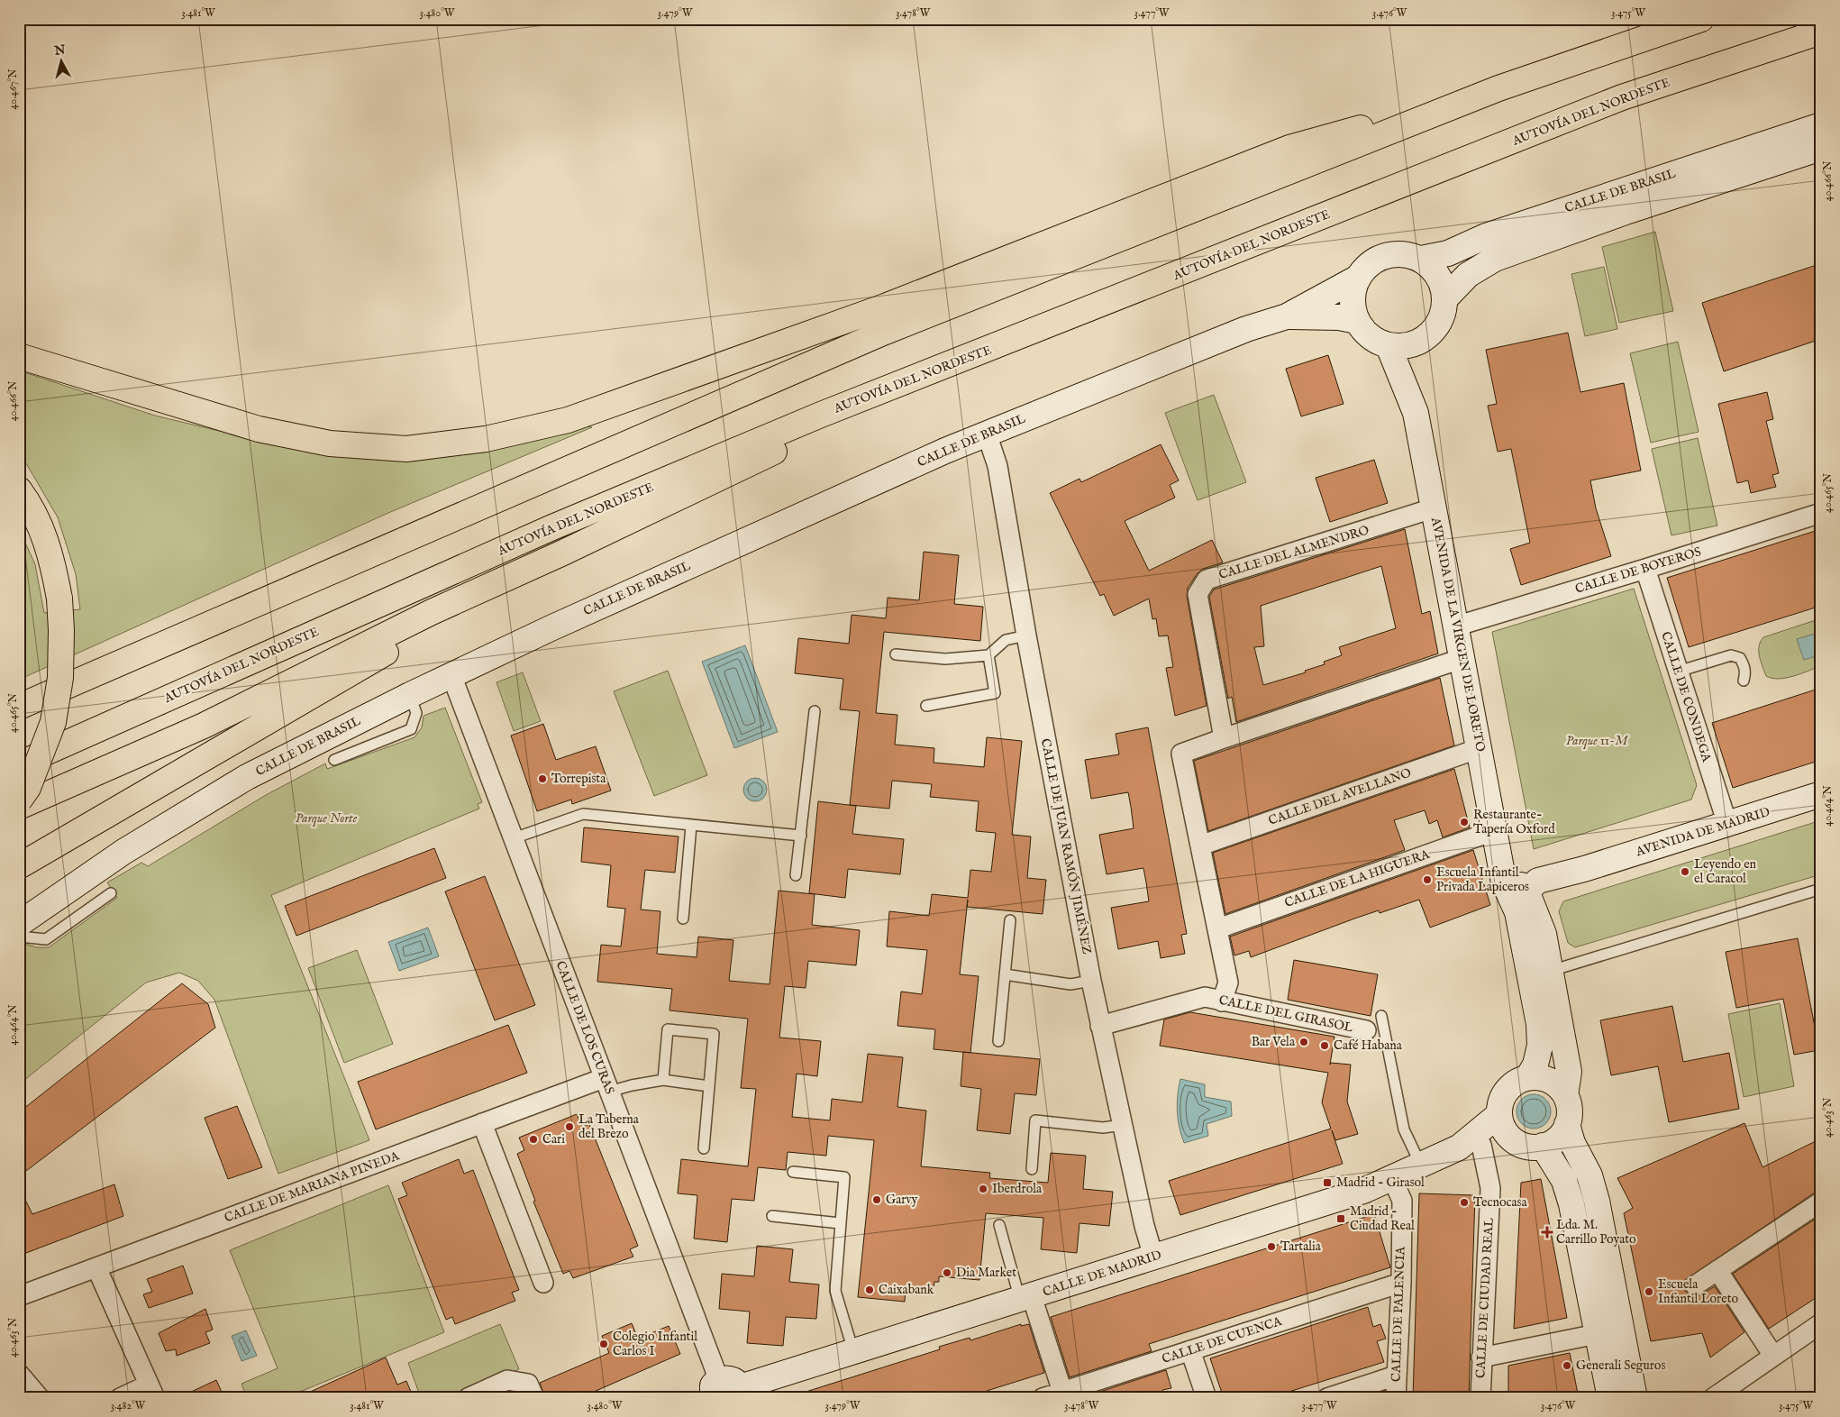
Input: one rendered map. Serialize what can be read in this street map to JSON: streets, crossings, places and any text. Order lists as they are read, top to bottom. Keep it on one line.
{"streets":{"main road":["AUTOVÍA DEL NORDESTE"],"street":["CALLE DE BRASIL","CALLE DEL ALMENDRO","CALLE DE BOYEROS","AVENIDA DE LA VIRGEN DE LORETO","CALLE DE CONDEGA","CALLE DEL AVELLANO","AVENIDA DE MADRID","CALLE DE JUAN RAMÓN JIMÉNEZ","CALLE DE LA HIGUERA","CALLE DEL GIRASOL","CALLE DE LOS CURAS","CALLE DE MARIANA PINEDA","CALLE DE MADRID","CALLE DE CIUDAD REAL","CALLE DE PALENCIA","CALLE DE CUENCA"]},"crossings":[["CALLE DE BRASIL","AVENIDA DE LA VIRGEN DE LORETO"],["CALLE DE BRASIL","CALLE DE JUAN RAMÓN JIMÉNEZ"],["CALLE DE BRASIL","CALLE DE LOS CURAS"],["CALLE DEL ALMENDRO","AVENIDA DE LA VIRGEN DE LORETO"],["CALLE DE BOYEROS","AVENIDA DE LA VIRGEN DE LORETO"],["CALLE DE BOYEROS","CALLE DE CONDEGA"],["AVENIDA DE LA VIRGEN DE LORETO","CALLE DEL AVELLANO"],["AVENIDA DE LA VIRGEN DE LORETO","AVENIDA DE MADRID"],["AVENIDA DE LA VIRGEN DE LORETO","CALLE DE LA HIGUERA"],["AVENIDA DE LA VIRGEN DE LORETO","CALLE DE MADRID"],["CALLE DE CONDEGA","AVENIDA DE MADRID"],["CALLE DE JUAN RAMÓN JIMÉNEZ","CALLE DE MADRID"],["CALLE DE LOS CURAS","CALLE DE MARIANA PINEDA"],["CALLE DE MADRID","CALLE DE CIUDAD REAL"],["CALLE DE MADRID","CALLE DE PALENCIA"],["CALLE DE PALENCIA","CALLE DE CUENCA"]],"parks":["Parque 11-M","Parque Norte"],"places":{"other":["Torrepista","Restaurante- Tapería Oxford","Leyendo en el Caracol","Escuela Infantil Privada Lapiceros","Bar Vela","Café Habana","La Taberna del Brezo","Cari","Iberdrola","Garvy","Tecnocasa","Tartalia","Dia Market","Caixabank","Escuela Infantil Loreto","Colegio Infantil Carlos I","Generali Seguros"],"transit":["Madrid - Girasol","Madrid - Ciudad Real"],"health":["Lda. M. Carrillo Poyato"]},"north":"top","coordinates":["3.481°W","3.480°W","3.479°W","3.478°W","3.477°W","3.476°W","3.475°W","40.467°N","40.466°N","40.465°N","40.464°N","40.463°N","3.482°W"]}
